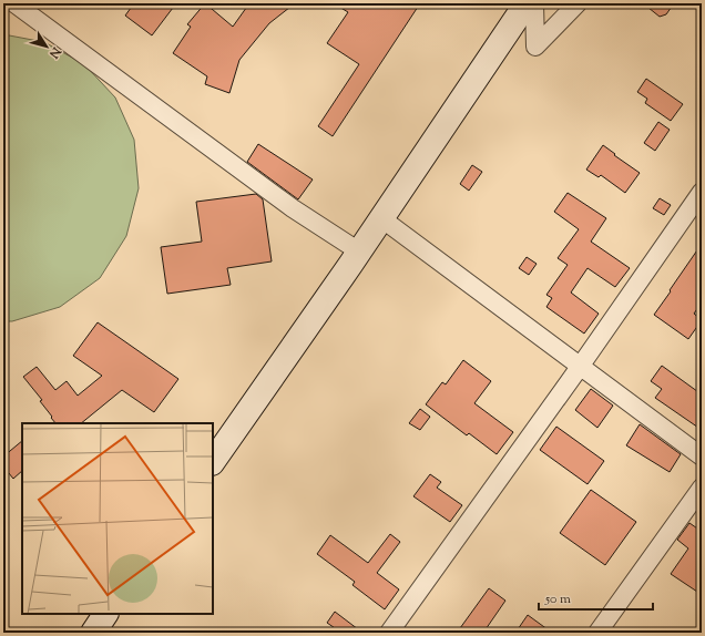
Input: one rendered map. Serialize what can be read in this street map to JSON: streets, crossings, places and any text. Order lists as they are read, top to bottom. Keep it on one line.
{"scale_bar":"50 m","north":"bottom right"}
